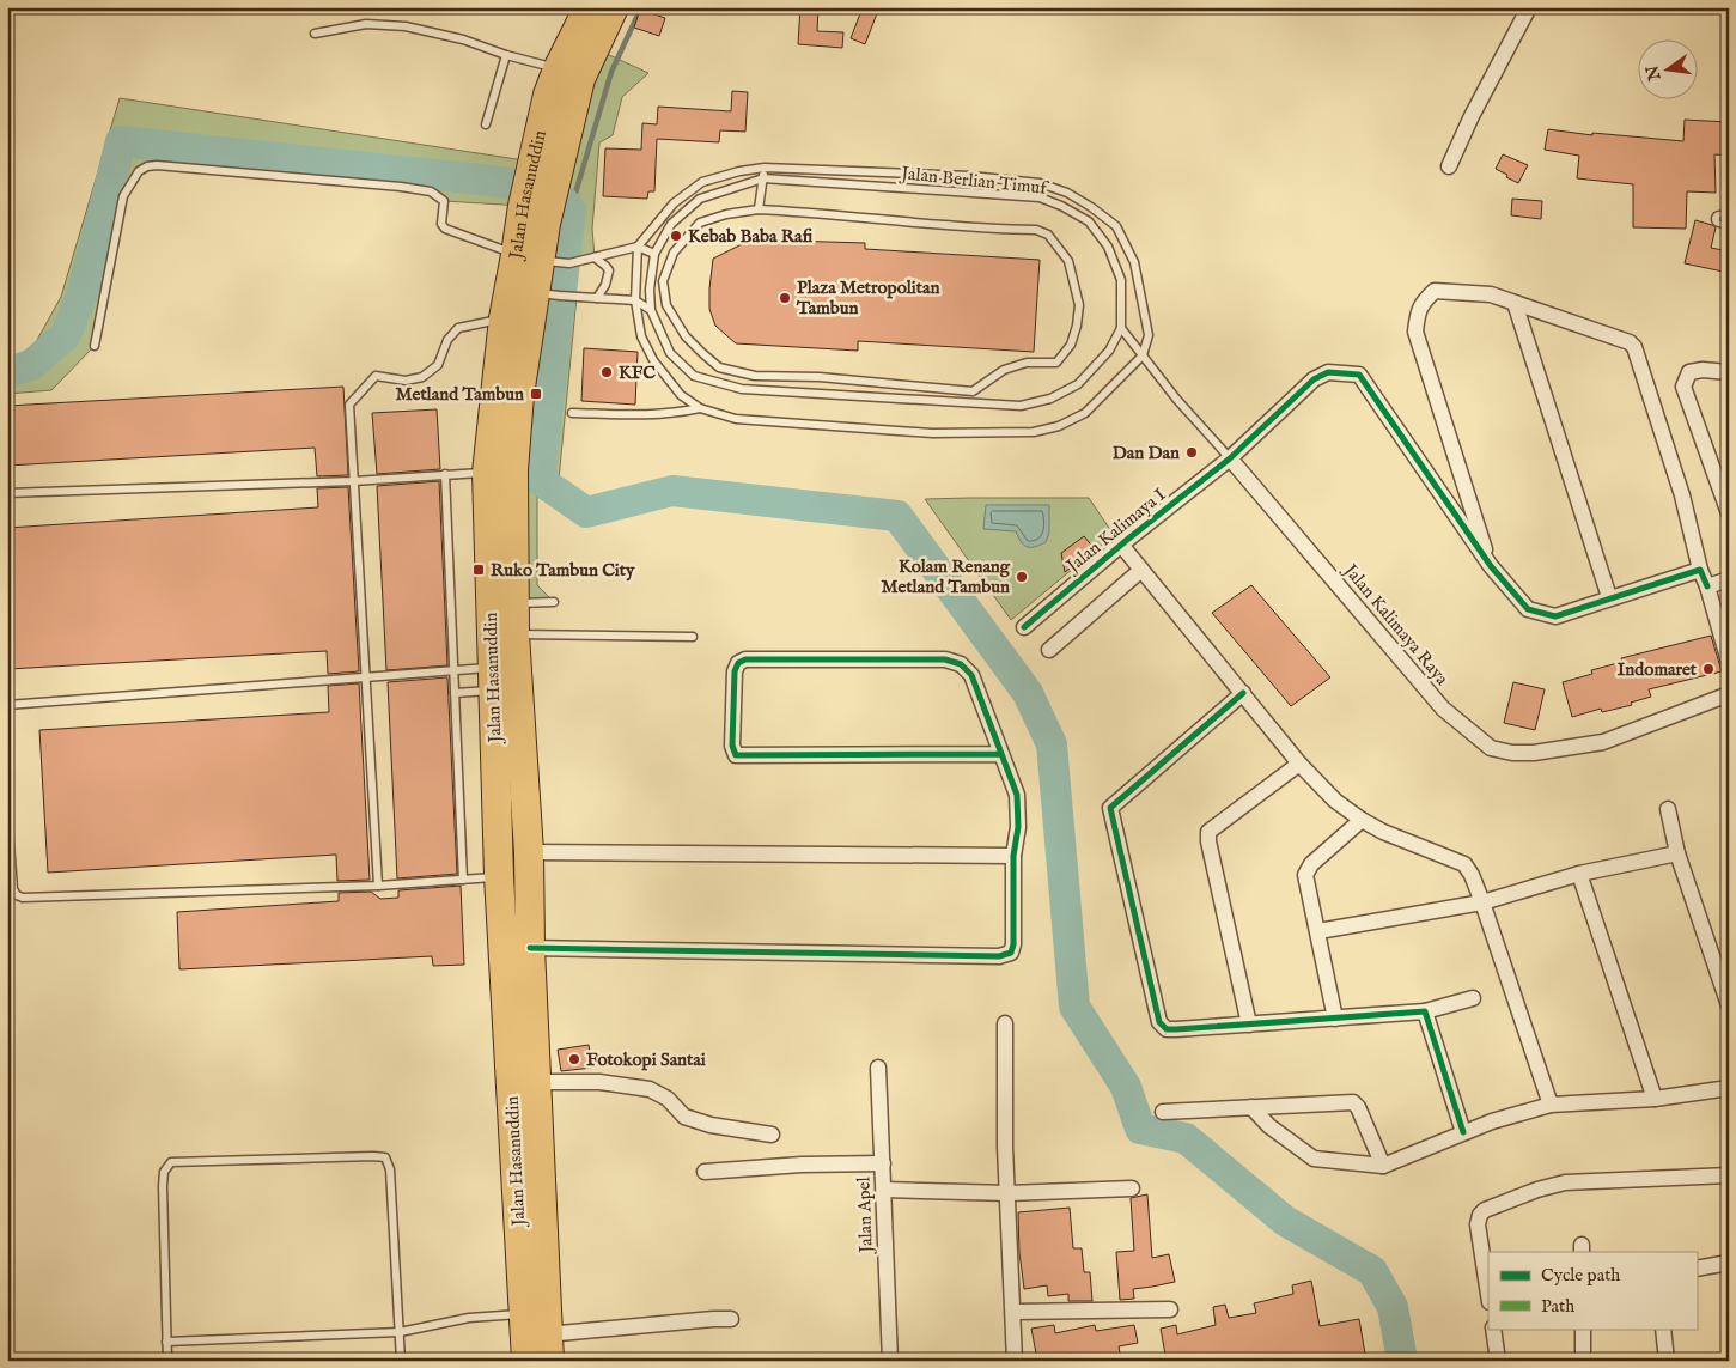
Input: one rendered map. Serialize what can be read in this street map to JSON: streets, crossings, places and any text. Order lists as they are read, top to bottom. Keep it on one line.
{"streets":{"highway":["Jalan Hasanuddin"],"street":["Jalan Kalimaya I","Jalan Kalimaya Raya","Jalan Apel"],"lane":["Jalan Berlian Timuf"]},"crossings":[["Jalan Berlian Timuf","Jalan Kalimaya Raya"],["Jalan Kalimaya I","Jalan Kalimaya Raya"]],"places":{"other":["Kebab Baba Rafi","Plaza Metropolitan Tambun","KFC","Dan Dan","Kolam Renang Metland Tambun","Indomaret","Fotokopi Santai"],"transit":["Metland Tambun","Ruko Tambun City"]},"legend":["Cycle path","Path"],"north":"left"}
